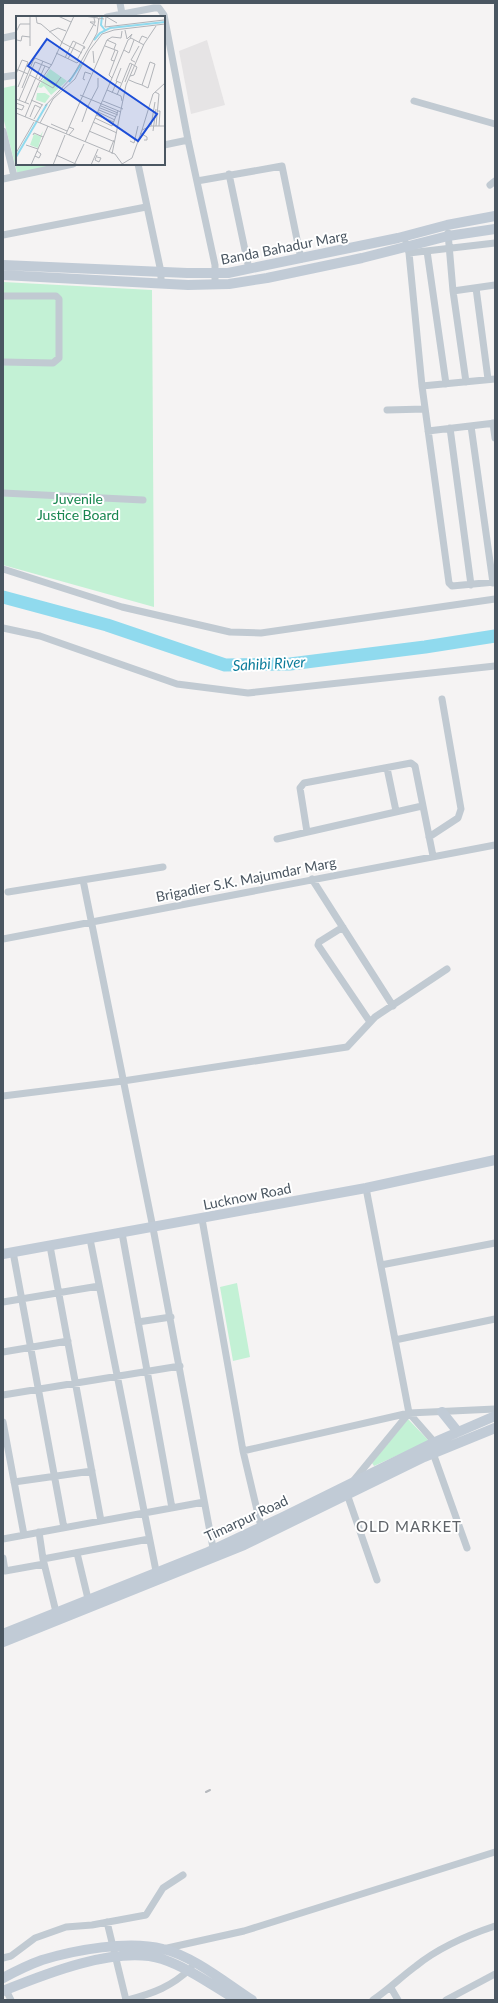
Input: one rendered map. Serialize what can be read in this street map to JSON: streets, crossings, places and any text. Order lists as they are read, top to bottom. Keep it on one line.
{"streets":{"street":["Banda Bahadur Marg","Brigadier S.K. Majumdar Marg","Lucknow Road","Timarpur Road"]},"districts":["OLD MARKET"],"water":["Sahibi River"],"parks":["Juvenile Justice Board"]}
